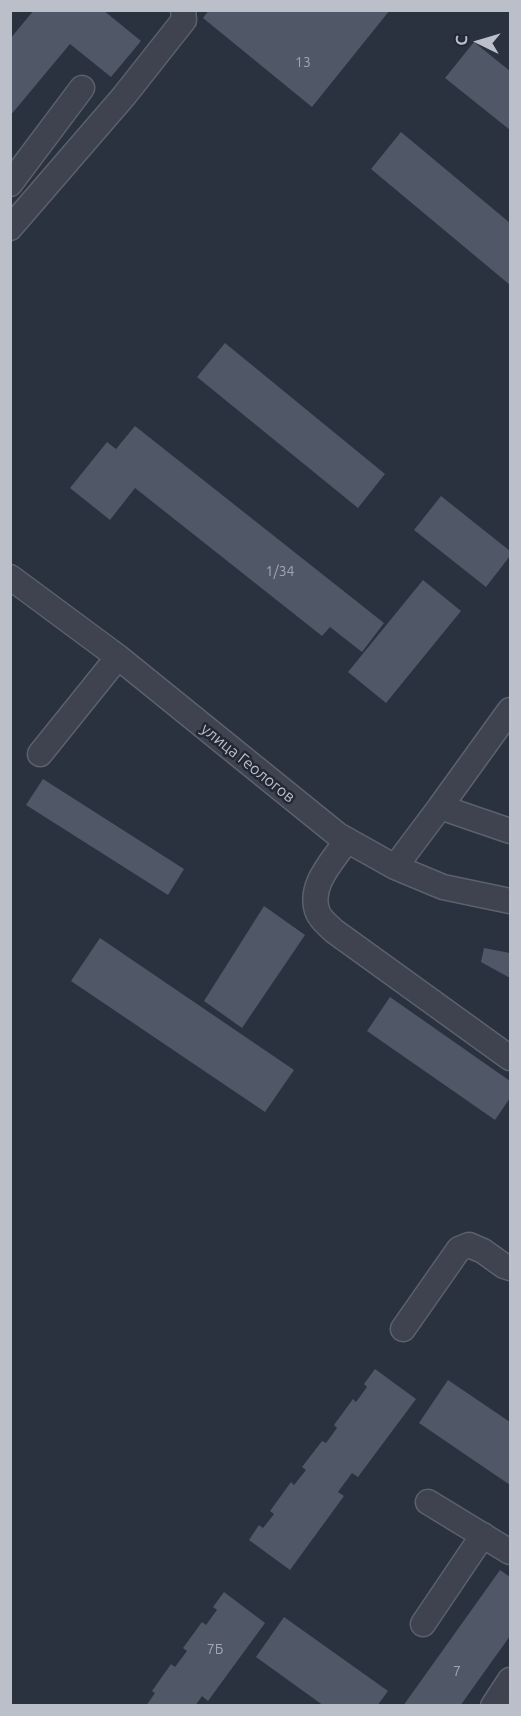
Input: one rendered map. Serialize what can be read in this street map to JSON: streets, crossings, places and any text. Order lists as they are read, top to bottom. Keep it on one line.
{"streets":{"street":["улица Геологов"]},"house_numbers":["13","1/34","7Б","7"],"north":"left"}
